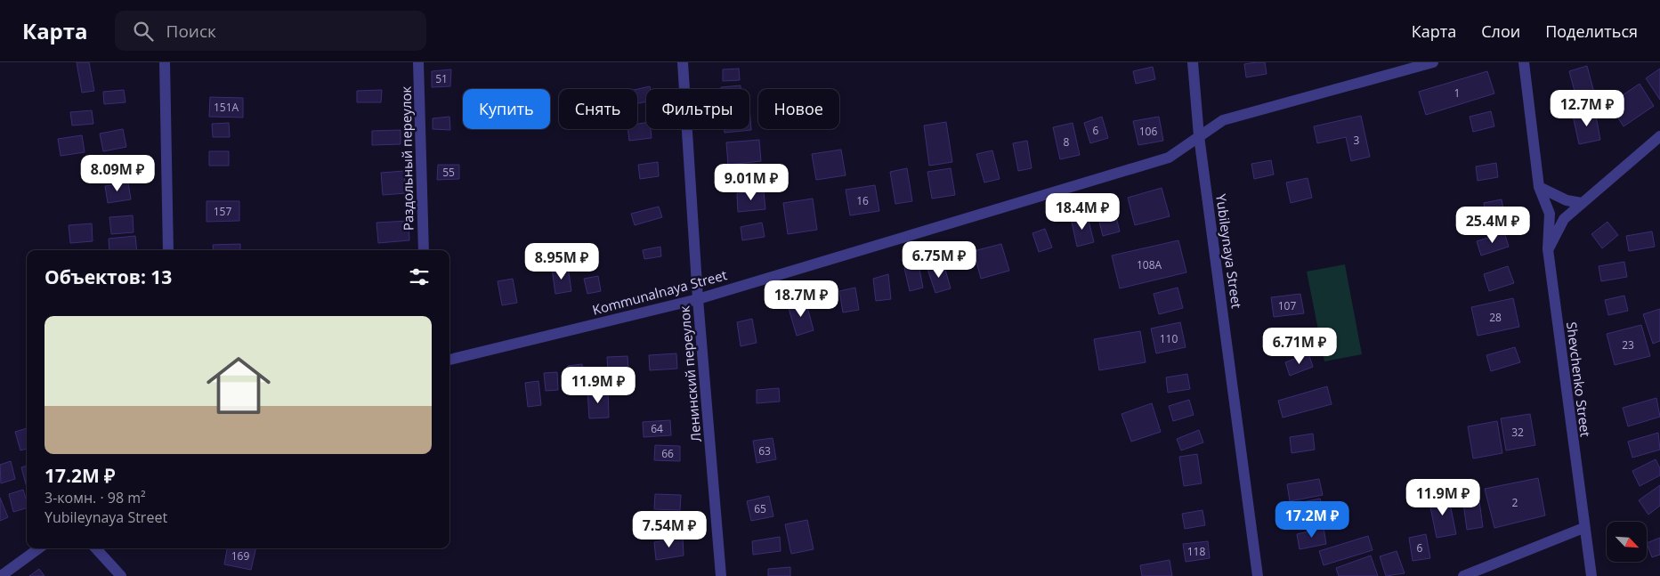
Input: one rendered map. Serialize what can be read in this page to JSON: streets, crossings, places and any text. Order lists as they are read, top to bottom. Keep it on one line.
{"streets":{"street":["Раздольный переулок","Yubileynaya Street","Kommunalnaya Street","Ленинский переулок","Shevchenko Street"]},"crossings":[["Yubileynaya Street","Kommunalnaya Street"],["Kommunalnaya Street","Ленинский переулок"]],"house_numbers":["51","1","151А","6","106","3","8","55","16","157","108А","107","28","110","23","64","32","63","66","2","65","6","118","169"],"north":"bottom right","page":{"header":"Карта","search":"Поиск","nav":["Карта","Слои","Поделиться"],"chip":["Купить","Снять","Фильтры","Новое"],"price":["12.7M ₽","8.09M ₽","9.01M ₽","18.4M ₽","25.4M ₽","6.75M ₽","8.95M ₽","18.7M ₽","6.71M ₽","11.9M ₽","11.9M ₽","17.2M ₽","7.54M ₽"],"heading":"Объектов: 13","list":[{"name":"17.2M ₽","note":"3-комн. · 98 m² · Yubileynaya Street"}]}}
